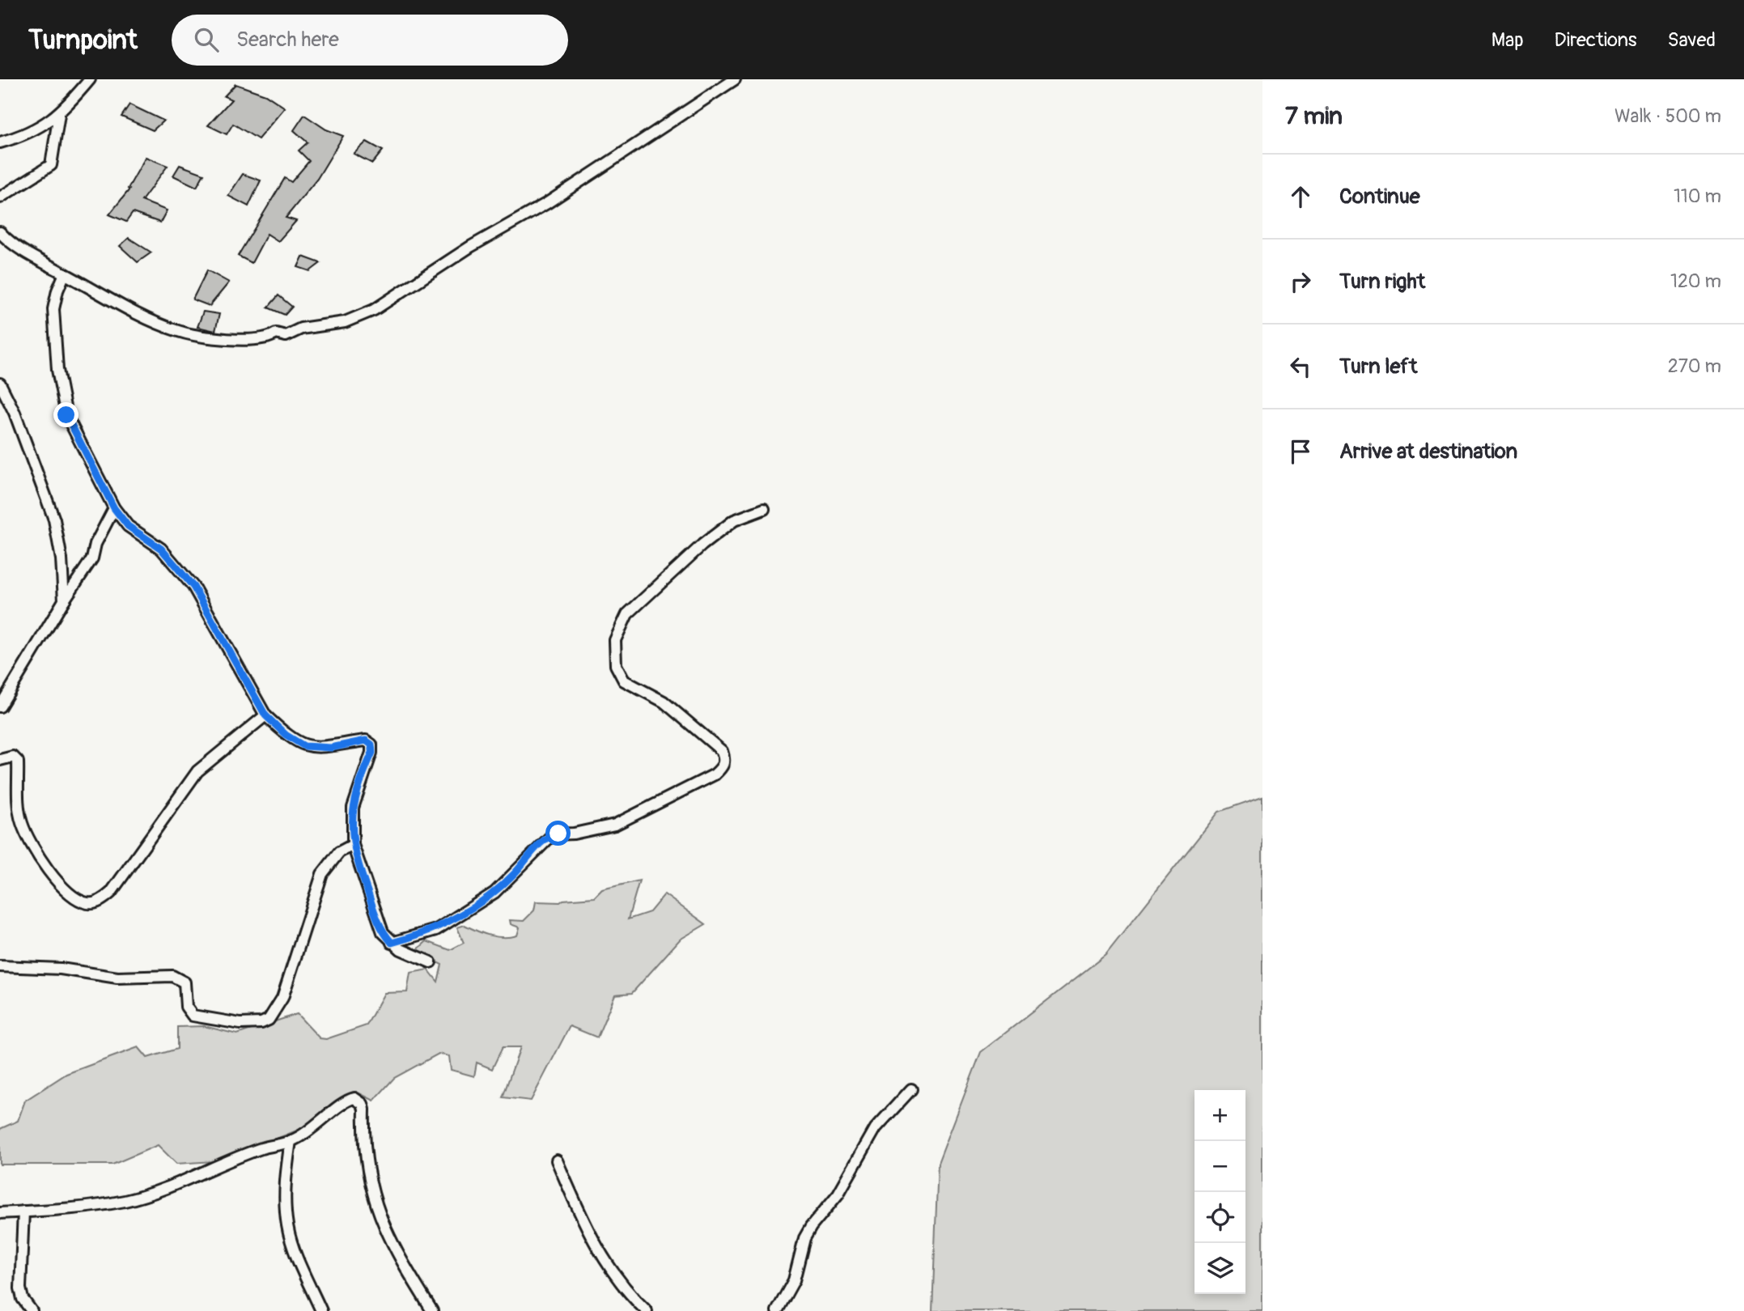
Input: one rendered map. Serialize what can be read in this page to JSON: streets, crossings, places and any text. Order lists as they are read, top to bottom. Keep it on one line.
{"page":{"header":"Turnpoint","search":"Search here","nav":["Map","Directions","Saved"],"heading":["7 min","Walk · 500 m"],"list":[["Continue","110 m"],["Turn right","120 m"],["Turn left","270 m"],"Arrive at destination"],"map_buttons":["+","−"]}}
